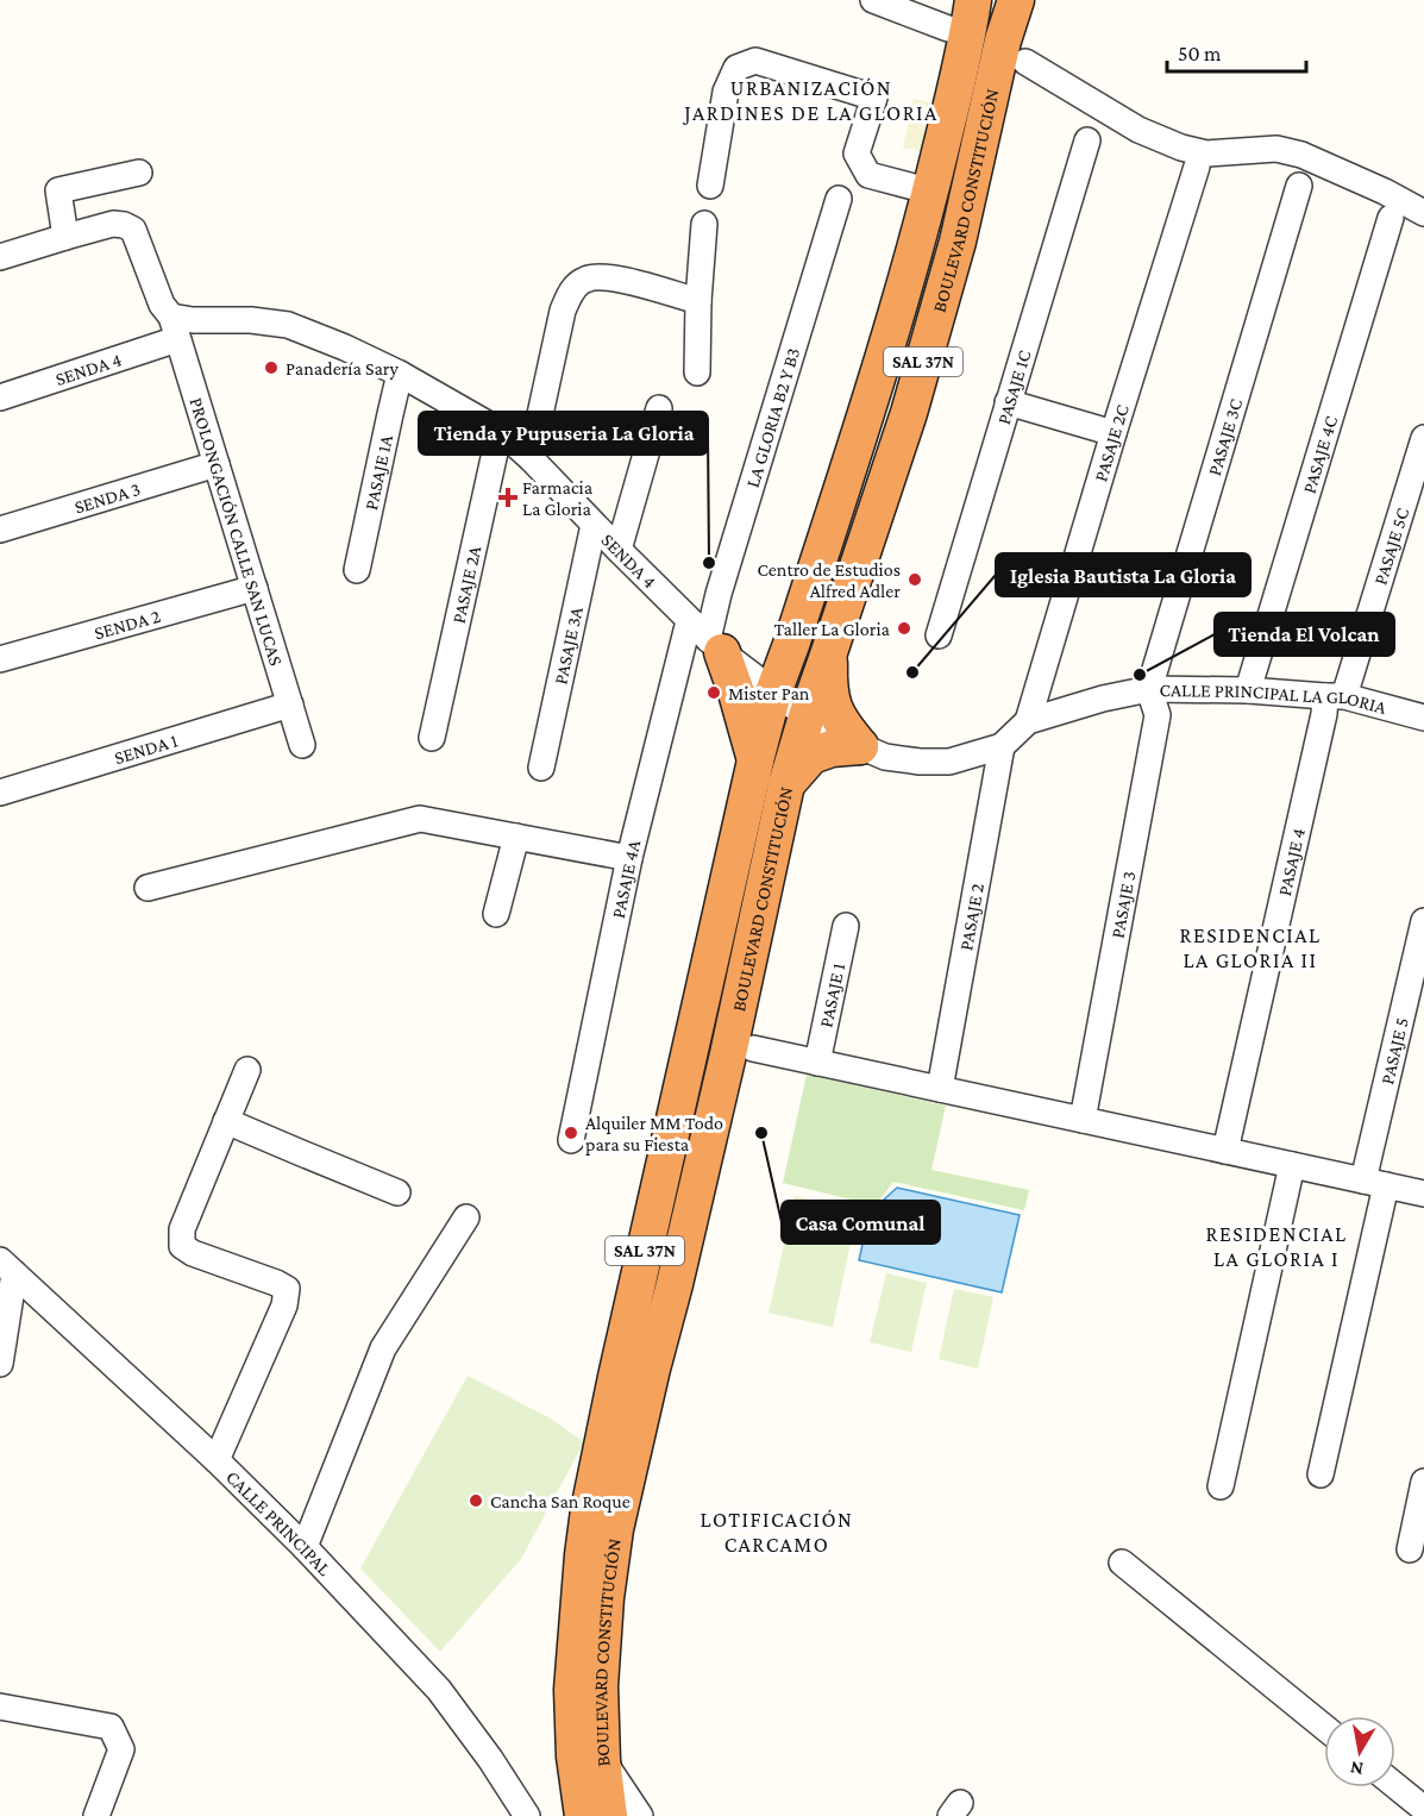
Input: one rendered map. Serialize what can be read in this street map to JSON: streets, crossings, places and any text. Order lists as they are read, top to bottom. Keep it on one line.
{"streets":{"highway":["BOULEVARD CONSTITUCIÓN","SAL 37N"],"street":["SENDA 4","PASAJE 1C","LA GLORIA B2 Y B3","PASAJE 3C","PASAJE 2C","PASAJE 4C","PASAJE 1A","SENDA 3","PROLONGACIÓN CALLE SAN LUCAS","PASAJE 5C","PASAJE 2A","SENDA 2","PASAJE 3A","CALLE PRINCIPAL LA GLORIA","SENDA 1","PASAJE 4","PASAJE 4A","PASAJE 3","PASAJE 2","PASAJE 1","PASAJE 5","CALLE PRINCIPAL"]},"crossings":[["BOULEVARD CONSTITUCIÓN","SENDA 4"],["BOULEVARD CONSTITUCIÓN","CALLE PRINCIPAL LA GLORIA"],["SENDA 4","LA GLORIA B2 Y B3"],["SENDA 4","PASAJE 1A"],["SENDA 4","PROLONGACIÓN CALLE SAN LUCAS"],["SENDA 4","PASAJE 2A"],["SENDA 4","PASAJE 3A"],["SENDA 4","CALLE PRINCIPAL LA GLORIA"],["SENDA 4","PASAJE 4A"],["PASAJE 3C","CALLE PRINCIPAL LA GLORIA"],["PASAJE 3C","PASAJE 3"],["PASAJE 2C","CALLE PRINCIPAL LA GLORIA"],["PASAJE 4C","CALLE PRINCIPAL LA GLORIA"],["SENDA 3","PROLONGACIÓN CALLE SAN LUCAS"],["PROLONGACIÓN CALLE SAN LUCAS","SENDA 2"],["PROLONGACIÓN CALLE SAN LUCAS","SENDA 1"],["PASAJE 5C","CALLE PRINCIPAL LA GLORIA"],["PASAJE 5C","PASAJE 4"],["CALLE PRINCIPAL LA GLORIA","PASAJE 4"],["CALLE PRINCIPAL LA GLORIA","PASAJE 3"],["CALLE PRINCIPAL LA GLORIA","PASAJE 2"]],"districts":["URBANIZACIÓN JARDINES DE LA GLORIA","RESIDENCIAL LA GLORIA II","RESIDENCIAL LA GLORIA I","LOTIFICACIÓN CARCAMO"],"places":{"other":["Panadería Sary","Tienda y Pupuseria La Gloria","Centro de Estudios Alfred Adler","Taller La Gloria","Iglesia Bautista La Gloria","Tienda El Volcan","Mister Pan","Alquiler MM Todo para su Fiesta","Casa Comunal","Cancha San Roque"],"health":["Farmacia La Gloria"]},"scale_bar":"50 m","north":"bottom"}
